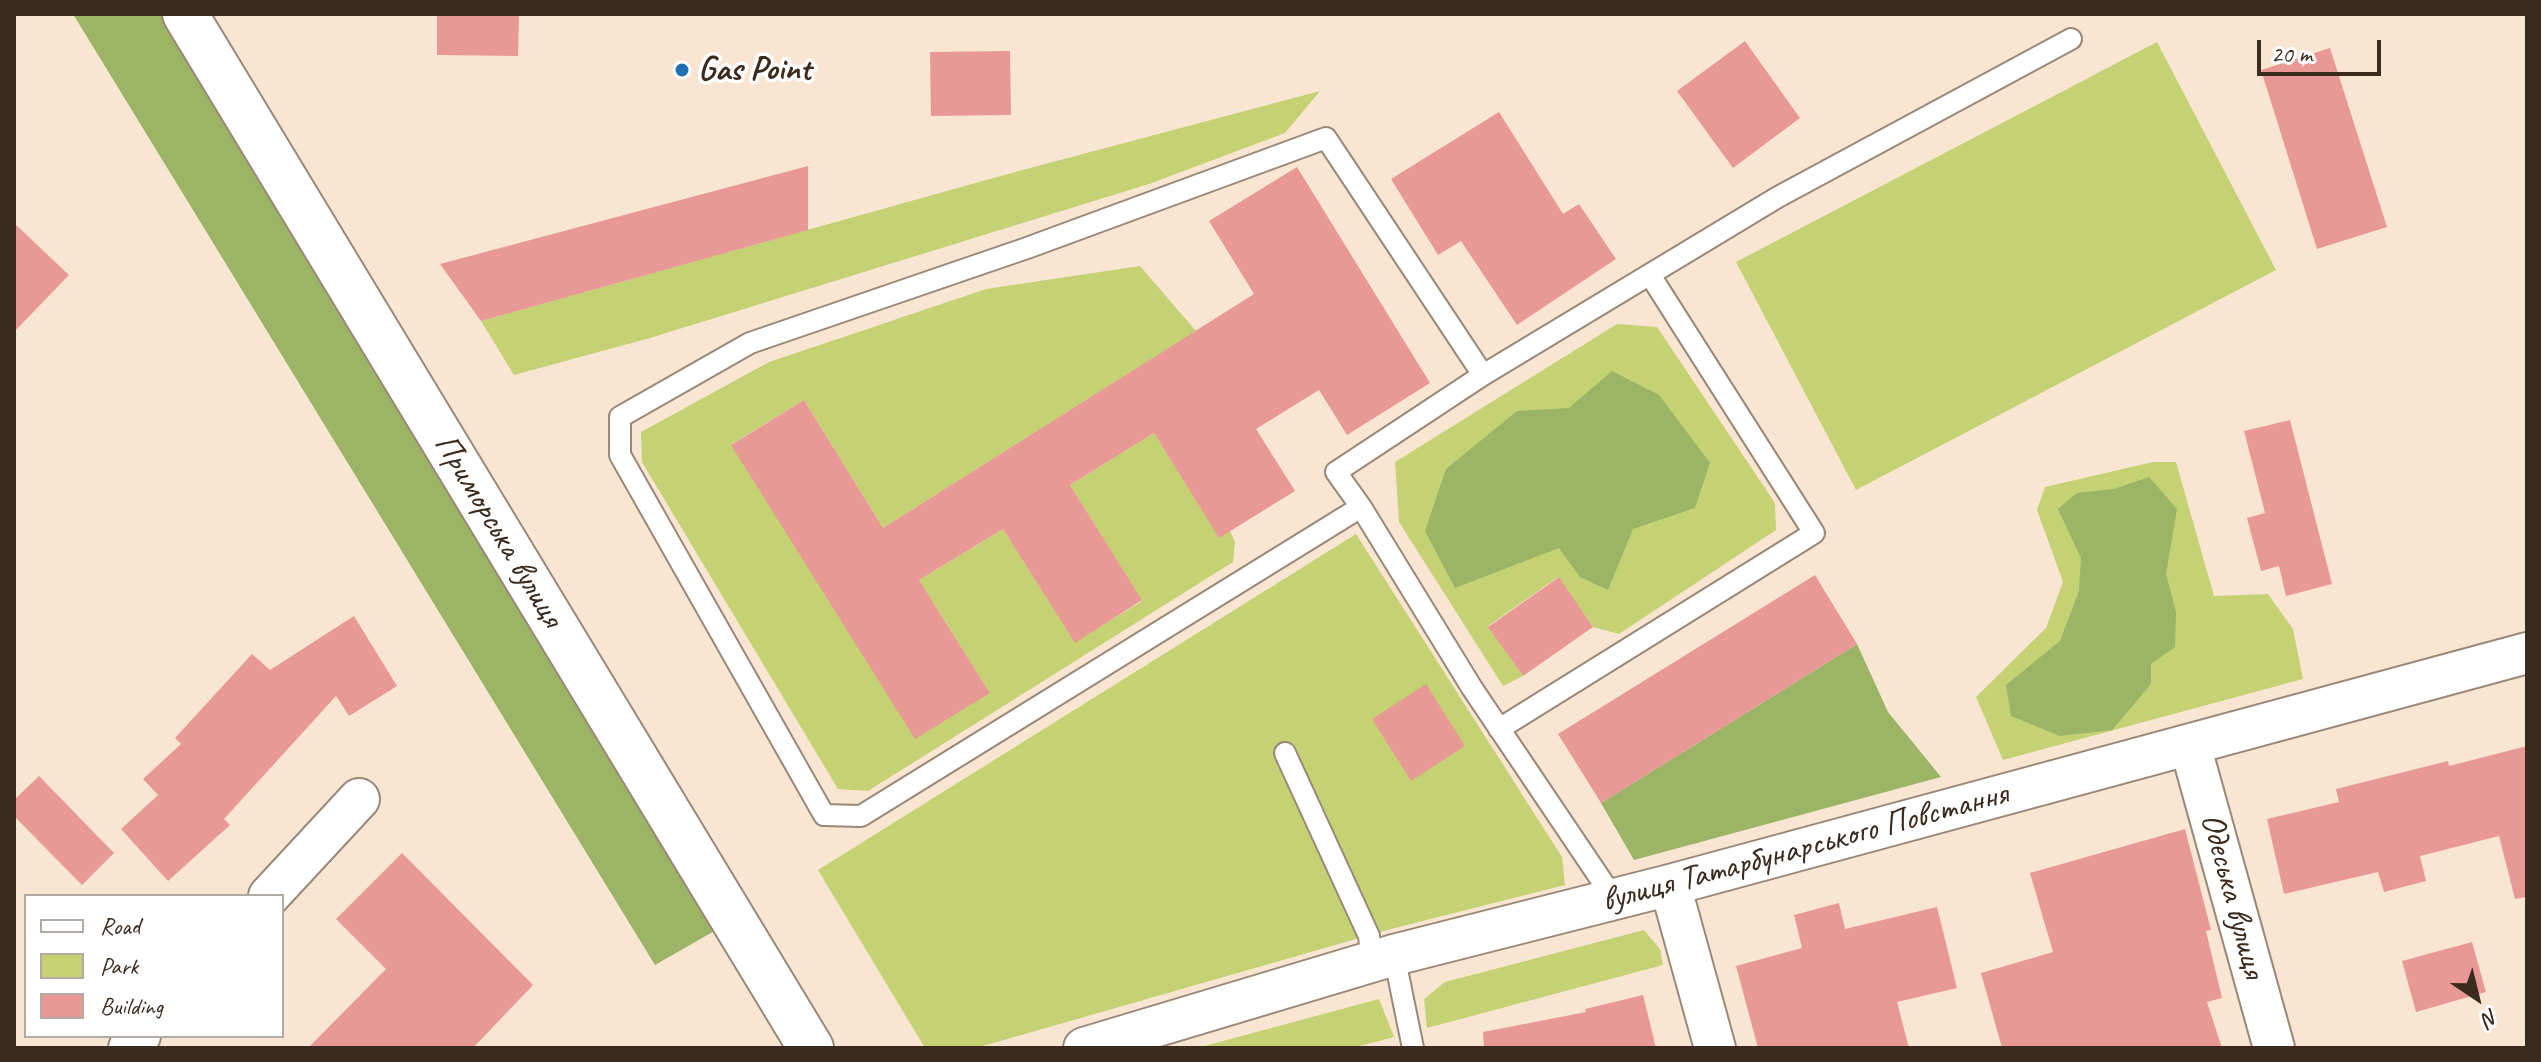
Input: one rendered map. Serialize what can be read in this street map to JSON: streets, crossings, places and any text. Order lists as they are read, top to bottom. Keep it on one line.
{"streets":{"street":["Приморська вулиця","вулиця Татарбунарського Повстання","Одеська вулиця"]},"crossings":[["вулиця Татарбунарського Повстання","Одеська вулиця"]],"places":["Gas Point"],"legend":["Road","Park","Building"],"scale_bar":"20 m","north":"bottom right"}
